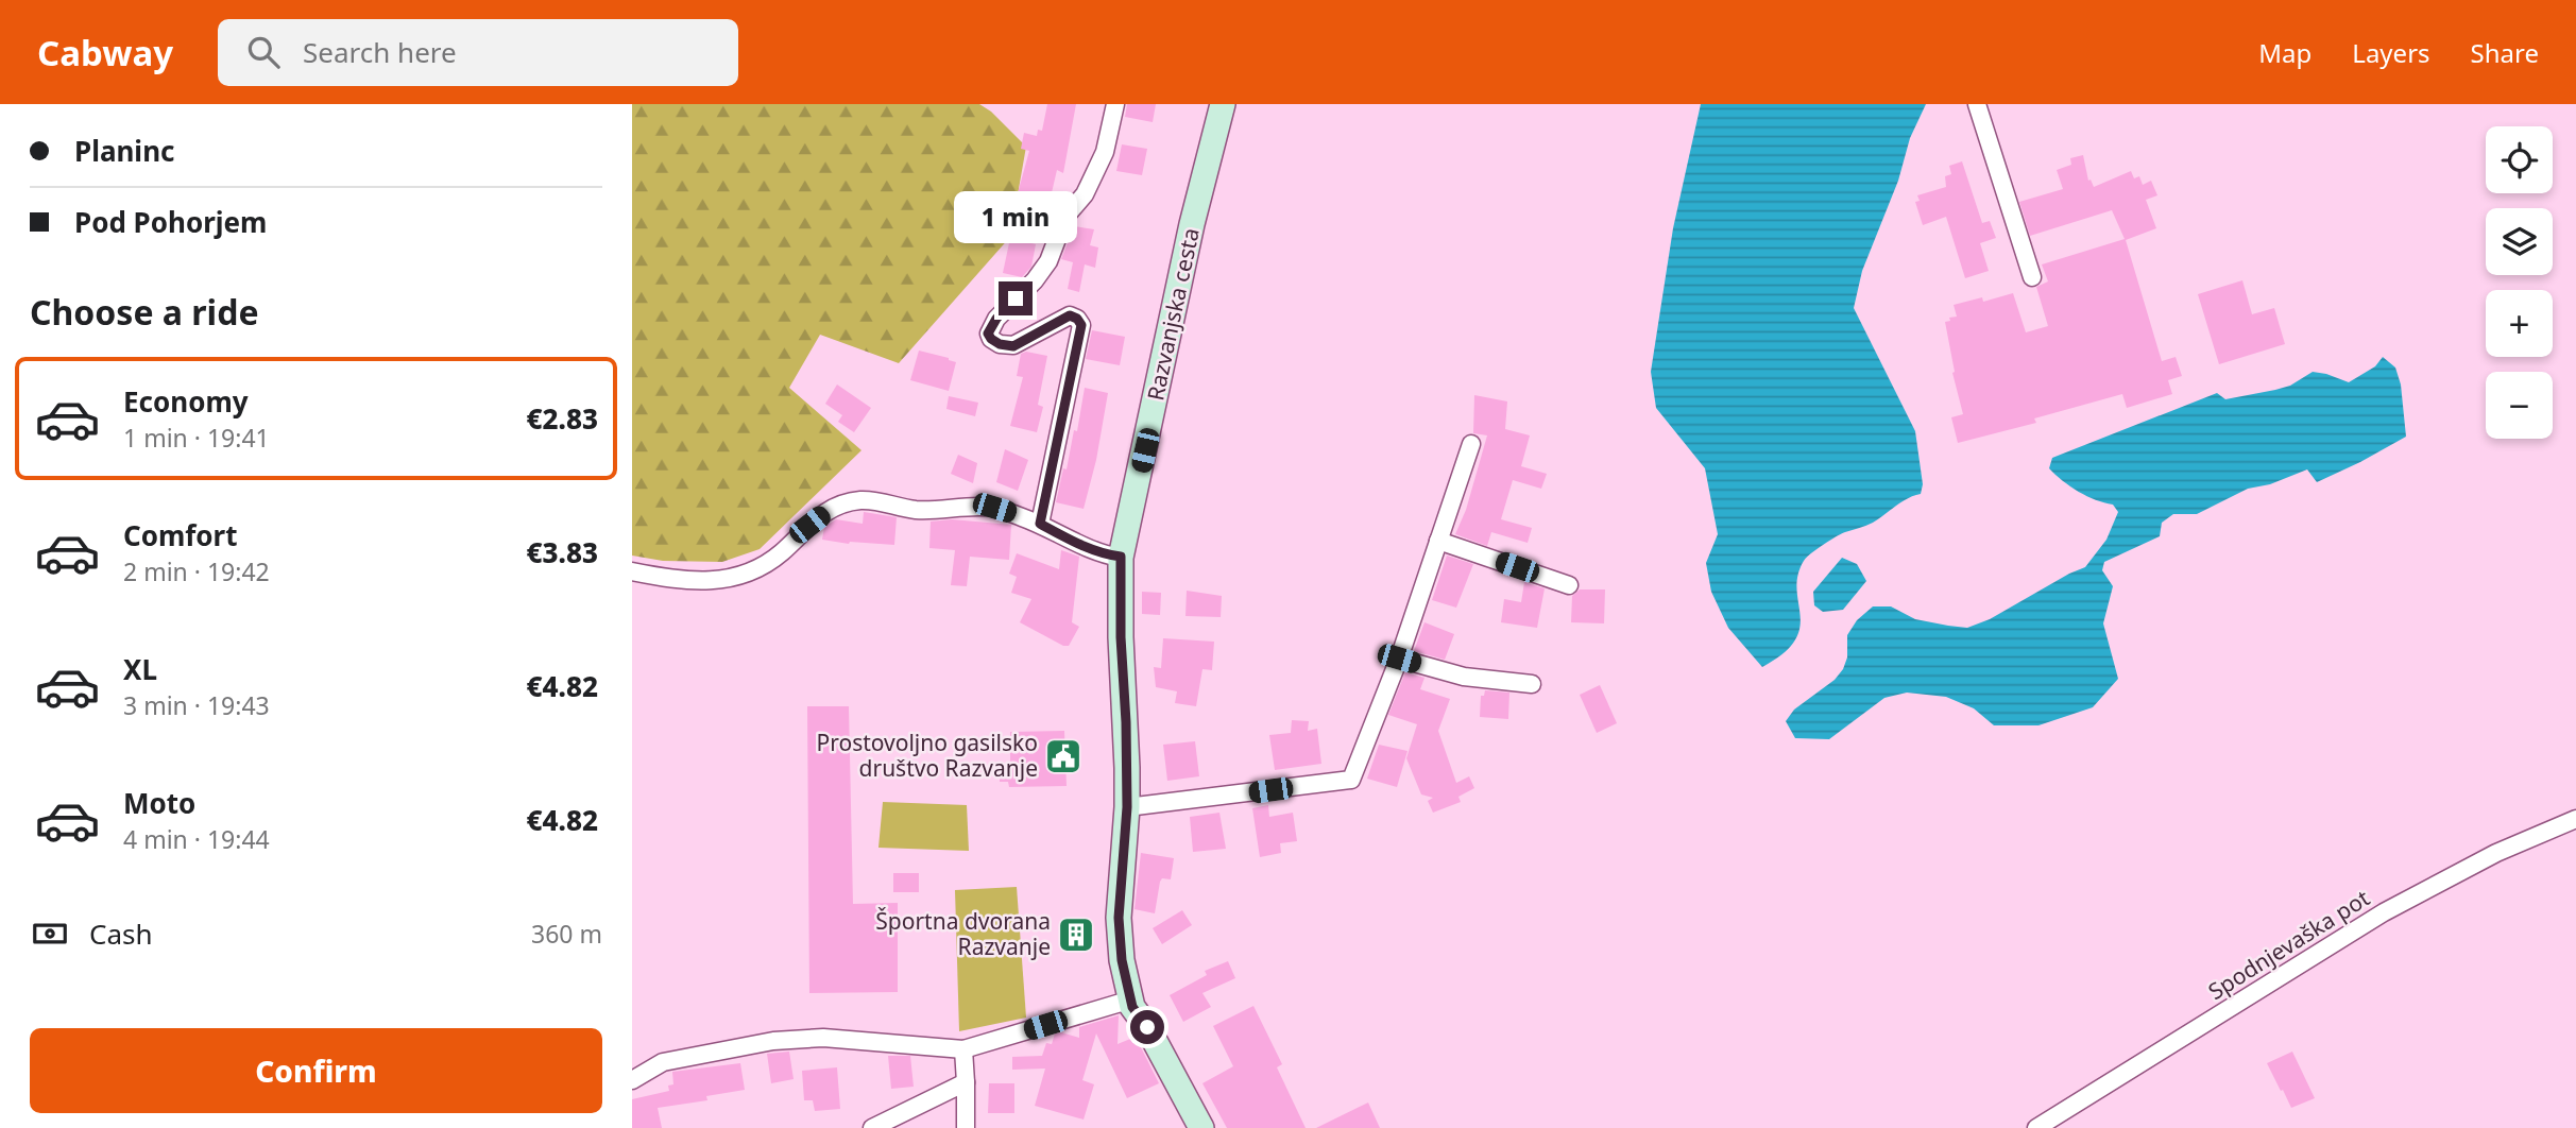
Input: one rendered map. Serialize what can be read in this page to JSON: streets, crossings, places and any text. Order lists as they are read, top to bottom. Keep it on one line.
{"streets":{"street":["Razvanjska cesta","Spodnjevaška pot"]},"places":{"public building":["Prostovoljno gasilsko društvo Razvanje"],"building":["Športna dvorana Razvanje"]},"page":{"header":"Cabway","search":"Search here","nav":["Map","Layers","Share"],"banner":["Planinc","Pod Pohorjem"],"map_buttons":["+","−"],"bubble":"1 min","heading":"Choose a ride","list":[{"name":"Economy","note":"1 min · 19:41","value":"€2.83"},{"name":"Comfort","note":"2 min · 19:42","value":"€3.83"},{"name":"XL","note":"3 min · 19:43","value":"€4.82"},{"name":"Moto","note":"4 min · 19:44","value":"€4.82"}],"pay":["Cash","360 m"],"buttons":"Confirm"}}
